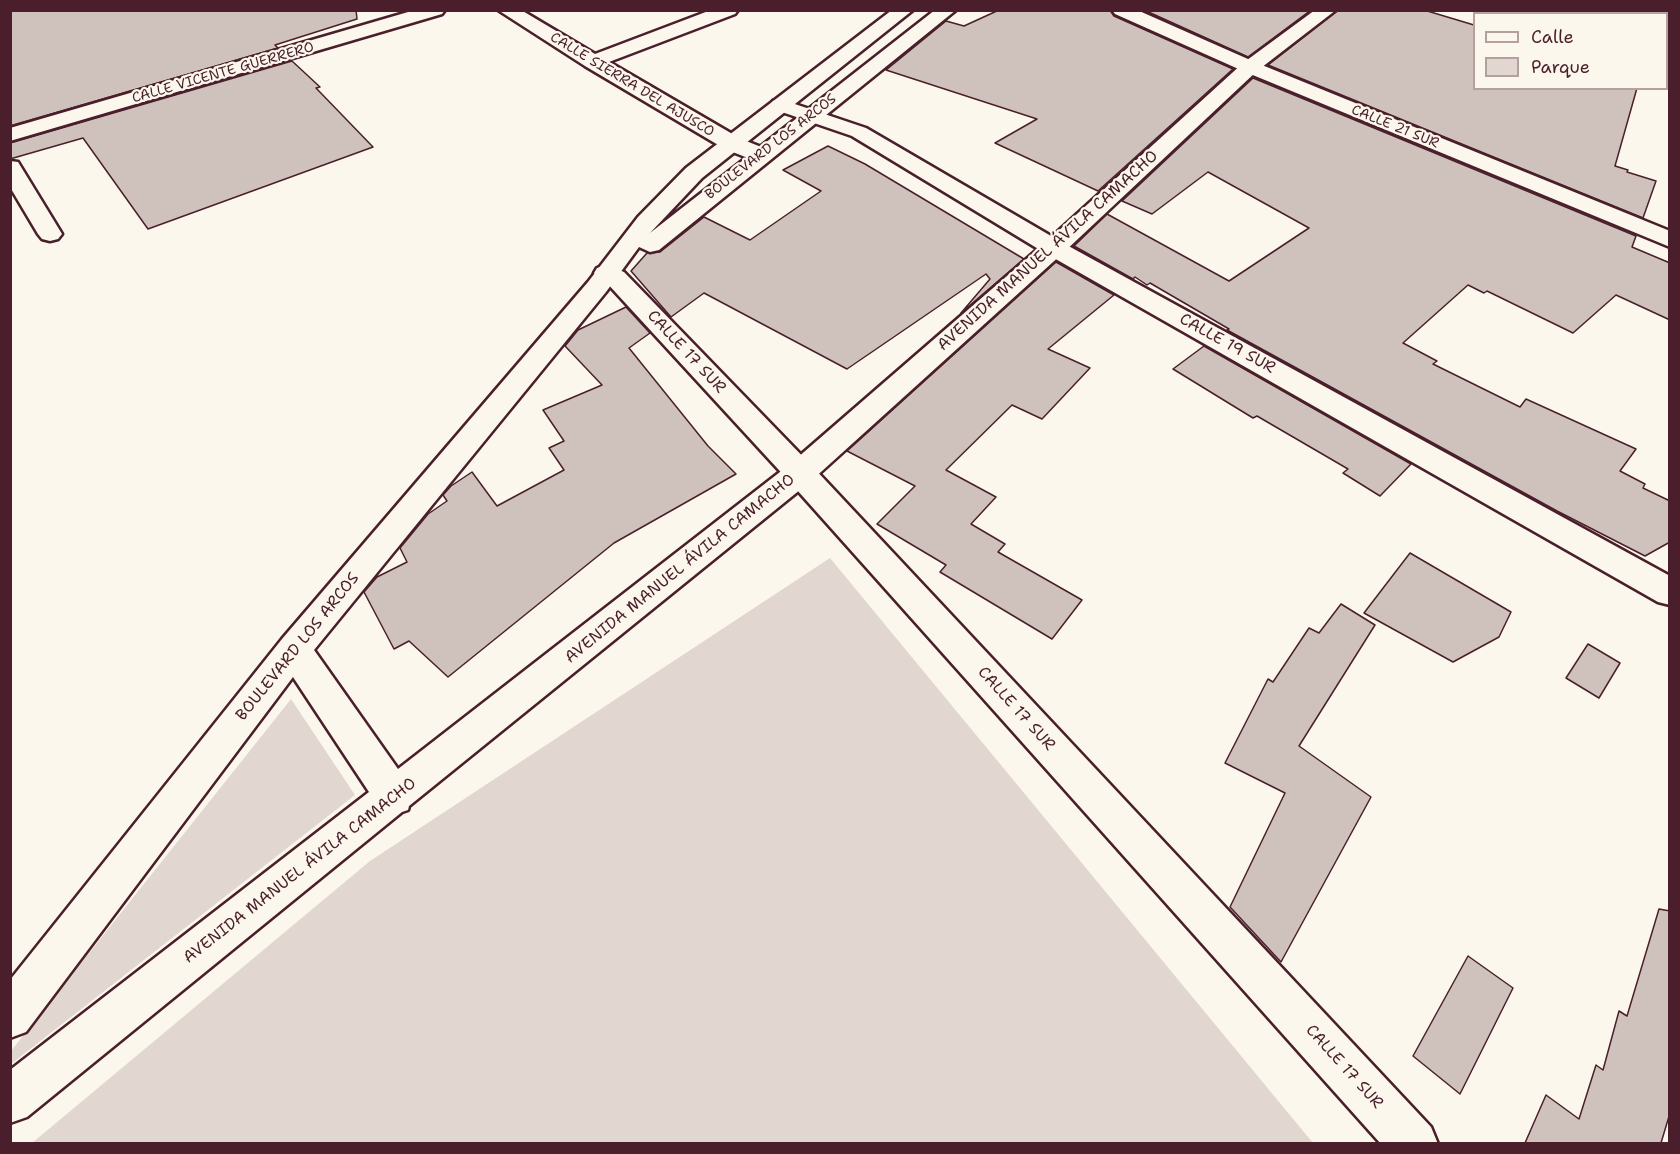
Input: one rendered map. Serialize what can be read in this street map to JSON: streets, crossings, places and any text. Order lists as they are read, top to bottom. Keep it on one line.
{"streets":{"street":["CALLE VICENTE GUERRERO","CALLE SIERRA DEL AJUSCO","CALLE 21 SUR","BOULEVARD LOS ARCOS","AVENIDA MANUEL ÁVILA CAMACHO","CALLE 19 SUR","CALLE 17 SUR"]},"crossings":[["CALLE SIERRA DEL AJUSCO","BOULEVARD LOS ARCOS"],["CALLE 21 SUR","AVENIDA MANUEL ÁVILA CAMACHO"],["BOULEVARD LOS ARCOS","CALLE 19 SUR"],["BOULEVARD LOS ARCOS","CALLE 17 SUR"],["AVENIDA MANUEL ÁVILA CAMACHO","CALLE 19 SUR"],["AVENIDA MANUEL ÁVILA CAMACHO","CALLE 17 SUR"]],"legend":["Calle","Parque"]}
